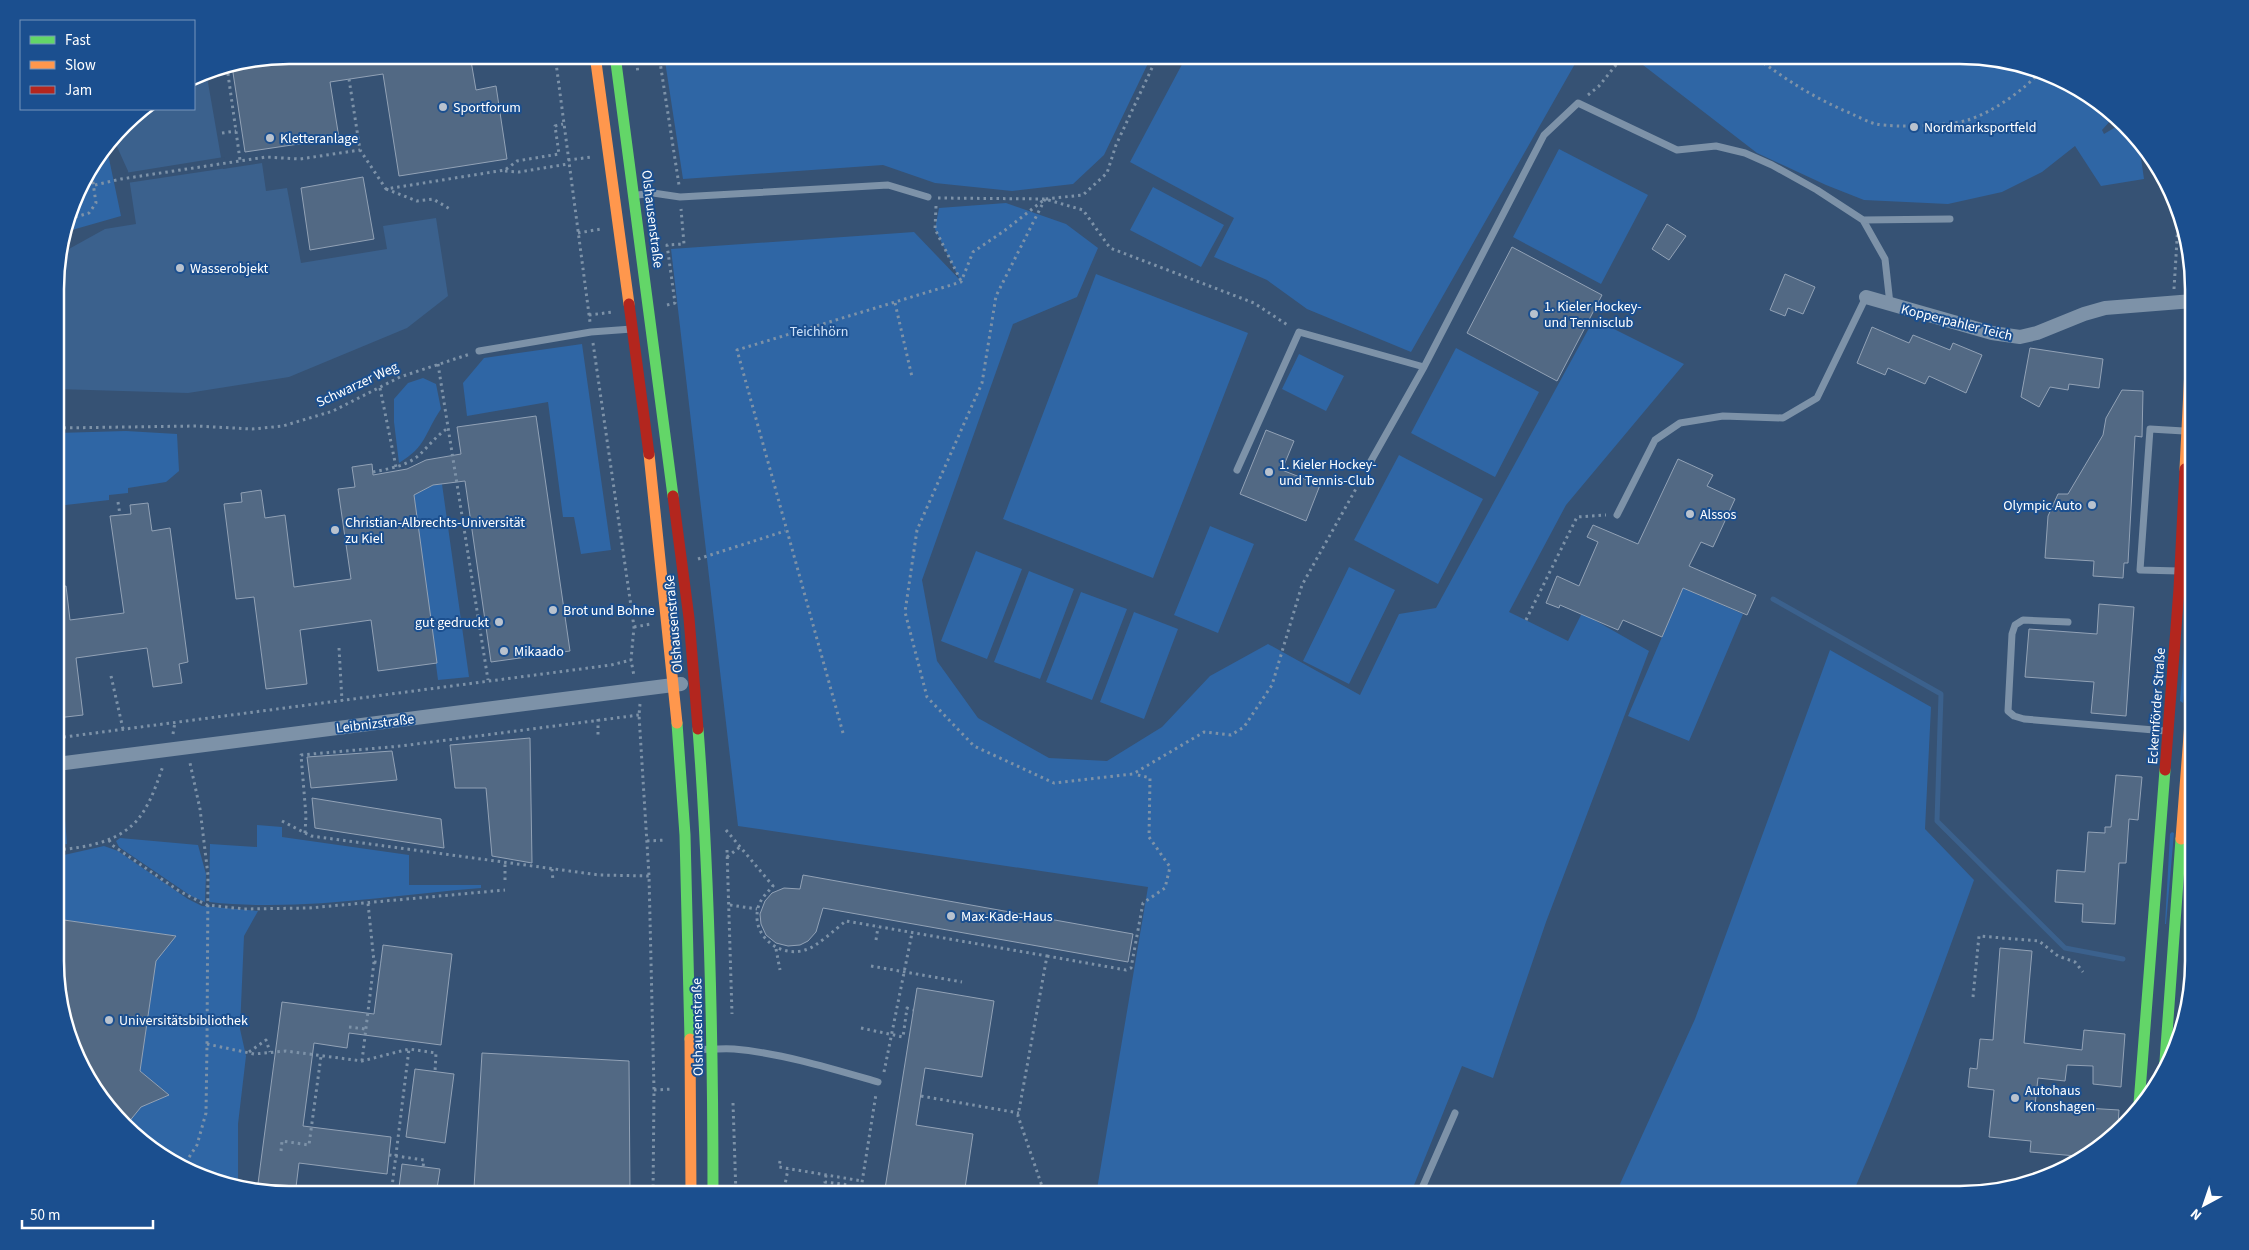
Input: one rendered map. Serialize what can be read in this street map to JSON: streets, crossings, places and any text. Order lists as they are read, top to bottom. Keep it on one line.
{"streets":{"street":["Olshausenstraße","Kopperpahler Teich","Eckernförder Straße","Leibnizstraße"],"path":["Schwarzer Weg"]},"crossings":[["Olshausenstraße","Leibnizstraße"]],"parks":["Teichhörn"],"places":["Sportforum","Nordmarksportfeld","Kletteranlage","Wasserobjekt","1. Kieler Hockey- und Tennisclub","1. Kieler Hockey- und Tennis-Club","Olympic Auto","Alssos","Christian-Albrechts-Universität zu Kiel","Brot und Bohne","gut gedruckt","Mikaado","Max-Kade-Haus","Universitätsbibliothek","Autohaus Kronshagen"],"legend":["Fast","Slow","Jam"],"scale_bar":"50 m","north":"bottom left"}
